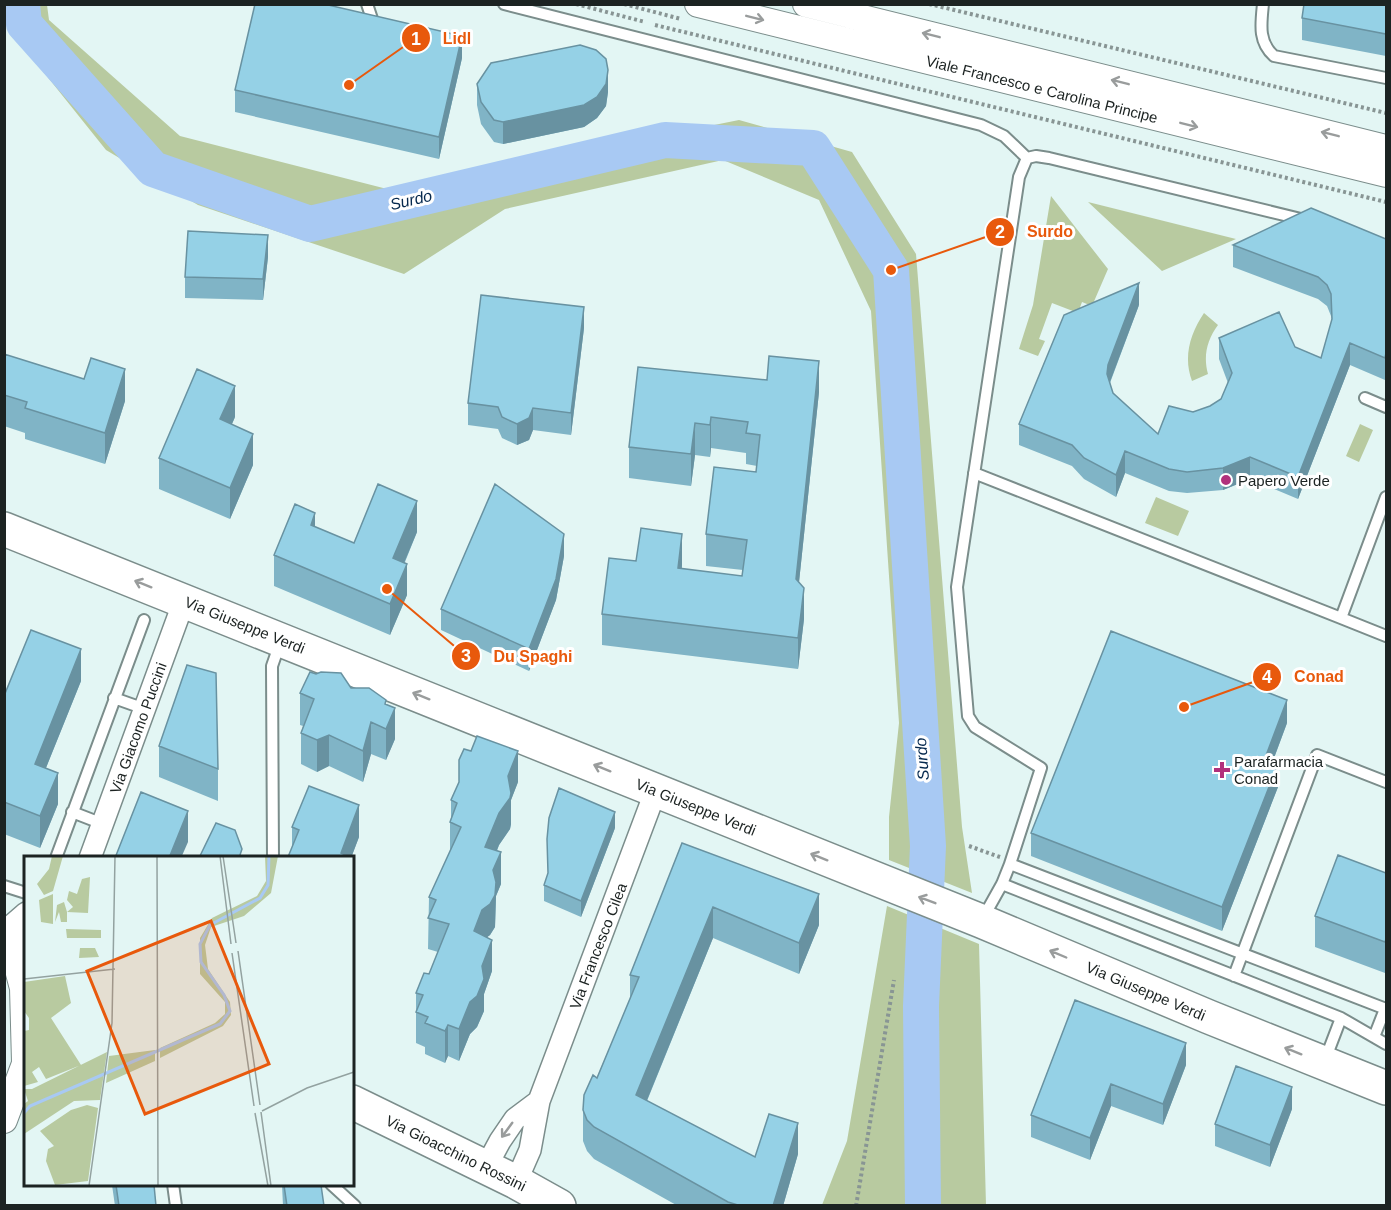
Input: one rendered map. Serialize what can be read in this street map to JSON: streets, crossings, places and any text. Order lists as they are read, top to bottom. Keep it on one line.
{"streets":{"main road":["Via Giuseppe Verdi","Via Gioacchino Rossini"],"street":["Viale Francesco e Carolina Principe","Via Giacomo Puccini","Via Francesco Cilea"]},"crossings":[["Via Giuseppe Verdi","Via Giacomo Puccini"],["Via Giuseppe Verdi","Via Francesco Cilea"],["Via Francesco Cilea","Via Gioacchino Rossini"]],"one_way":["Via Giuseppe Verdi"],"water":["Surdo"],"places":{"other":["Lidl","Surdo","Papero Verde","Du Spaghi","Conad"],"health":["Parafarmacia Conad"]}}
